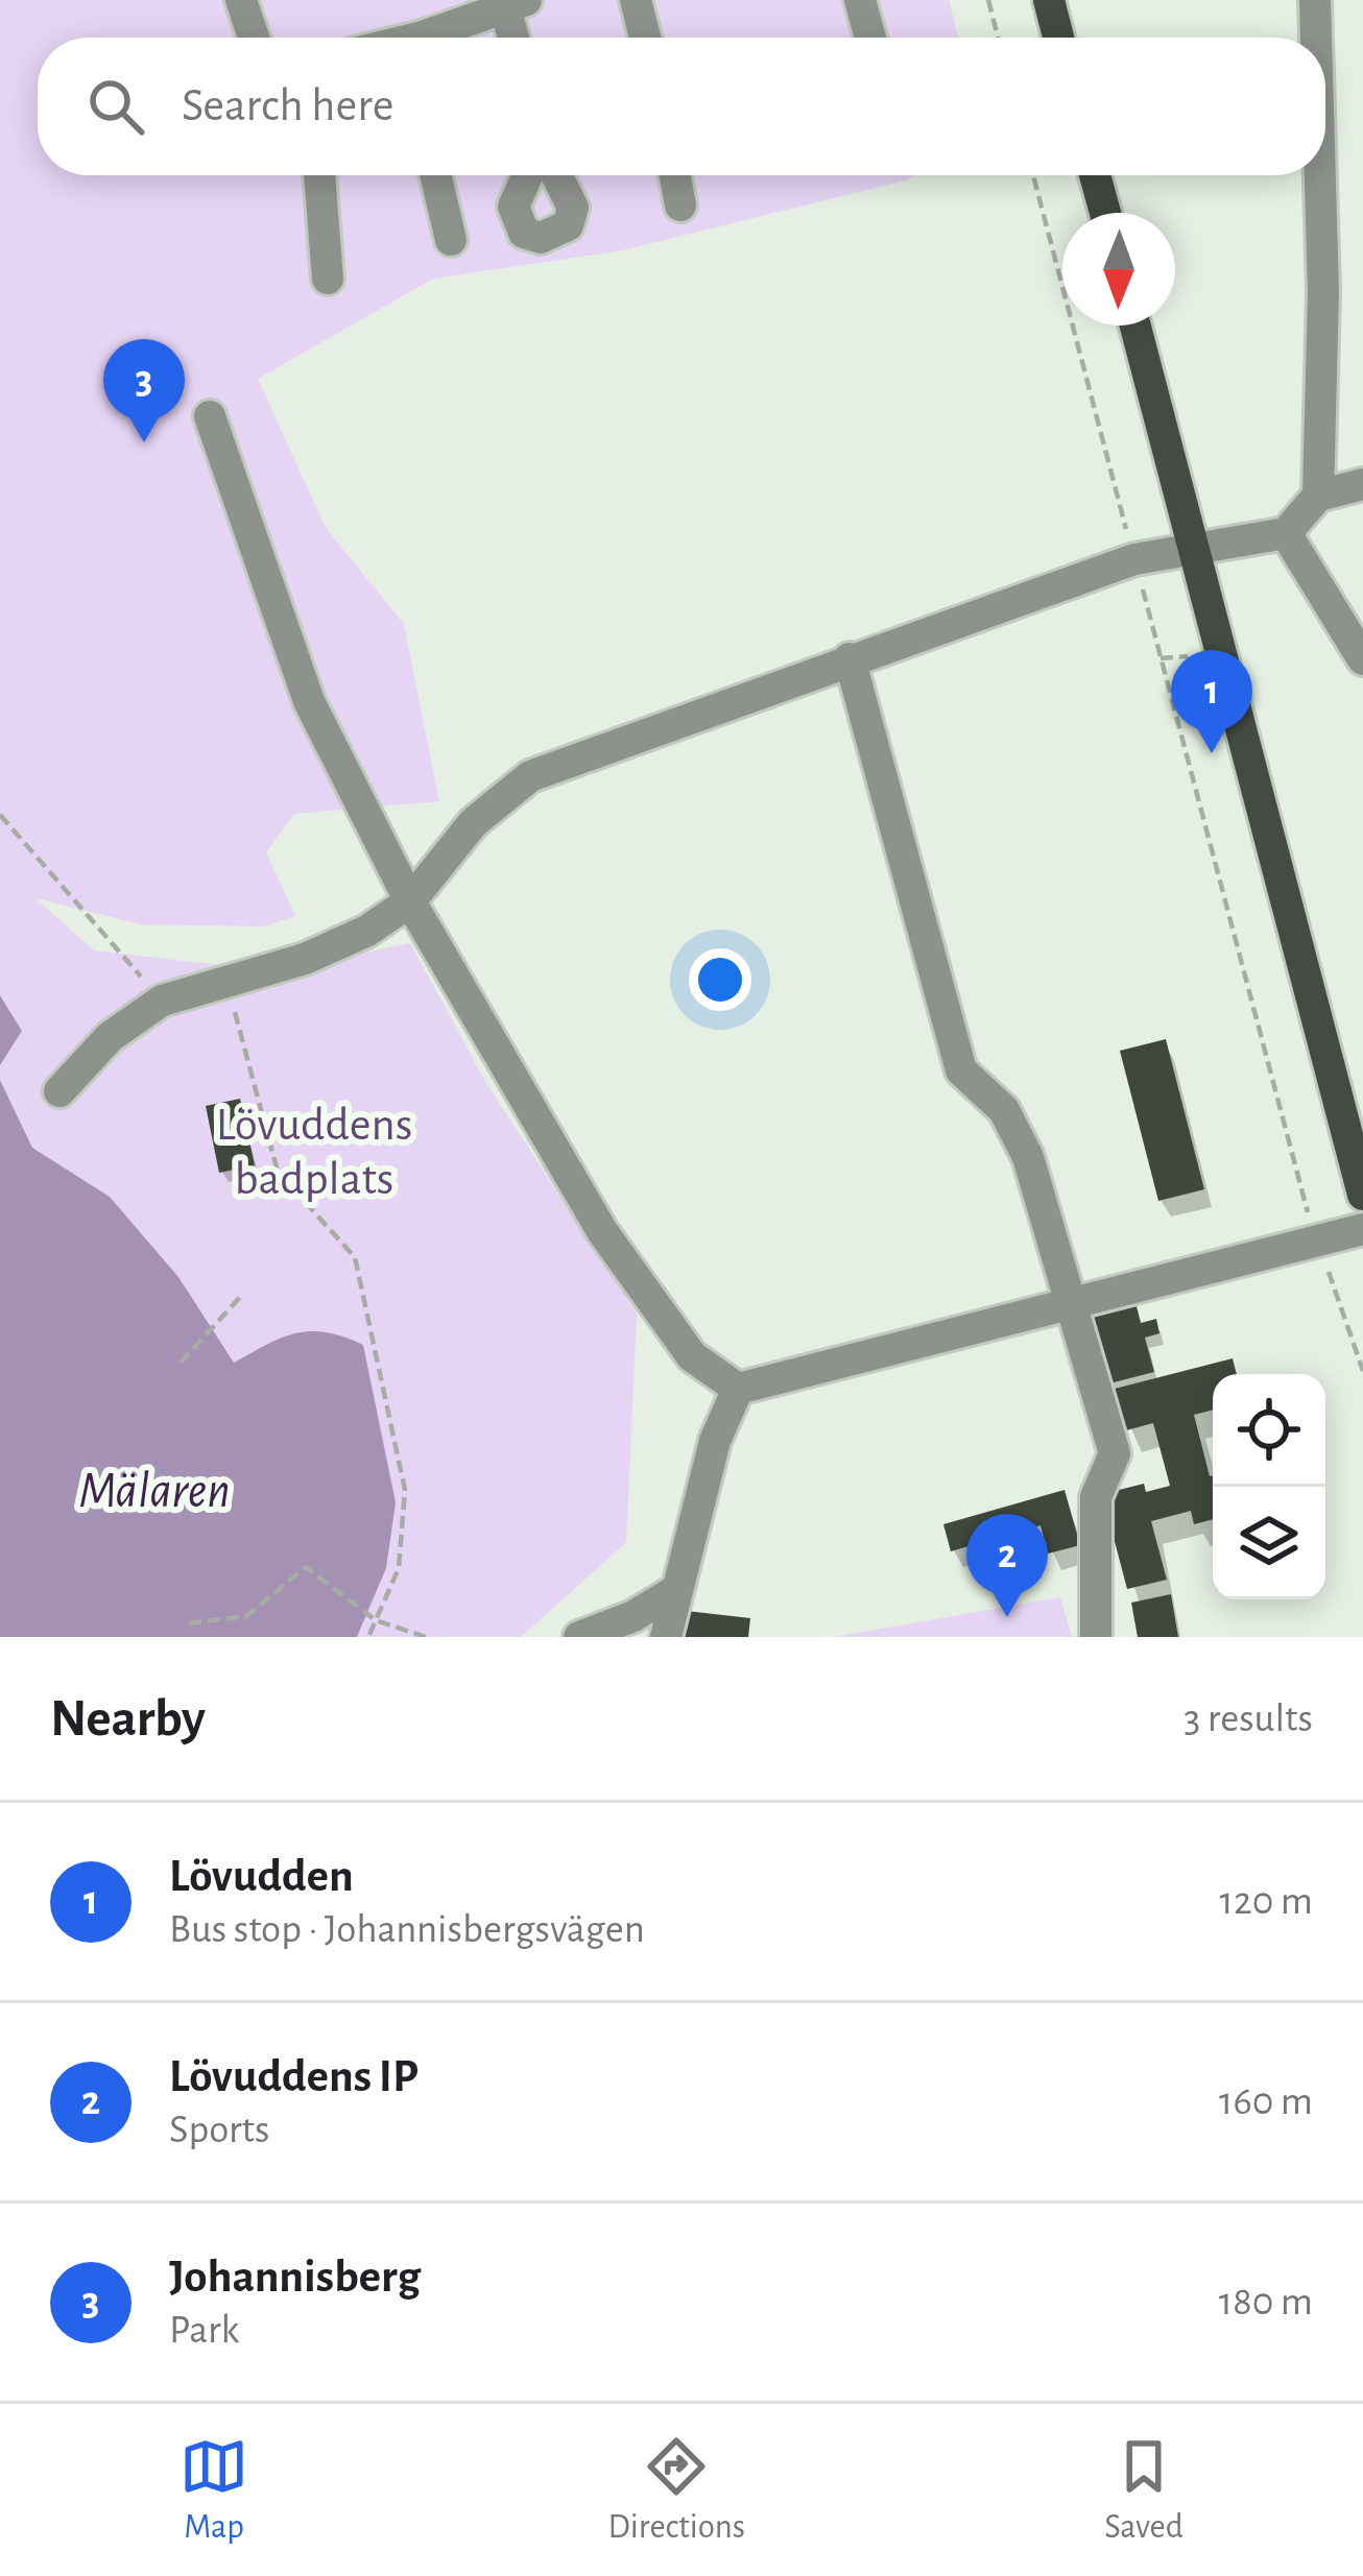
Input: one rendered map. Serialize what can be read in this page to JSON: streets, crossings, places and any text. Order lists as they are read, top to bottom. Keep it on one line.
{"water":["Mälaren"],"parks":["Lövuddens badplats"],"north":"bottom","page":{"search":"Search here","pins":["3","1","2"],"heading":["Nearby","3 results"],"list":[{"mark":"1","name":"Lövudden","note":"Bus stop · Johannisbergsvägen","value":"120 m"},{"mark":"2","name":"Lövuddens IP","note":"Sports","value":"160 m"},{"mark":"3","name":"Johannisberg","note":"Park","value":"180 m"}],"nav":["Map","Directions","Saved"]}}
